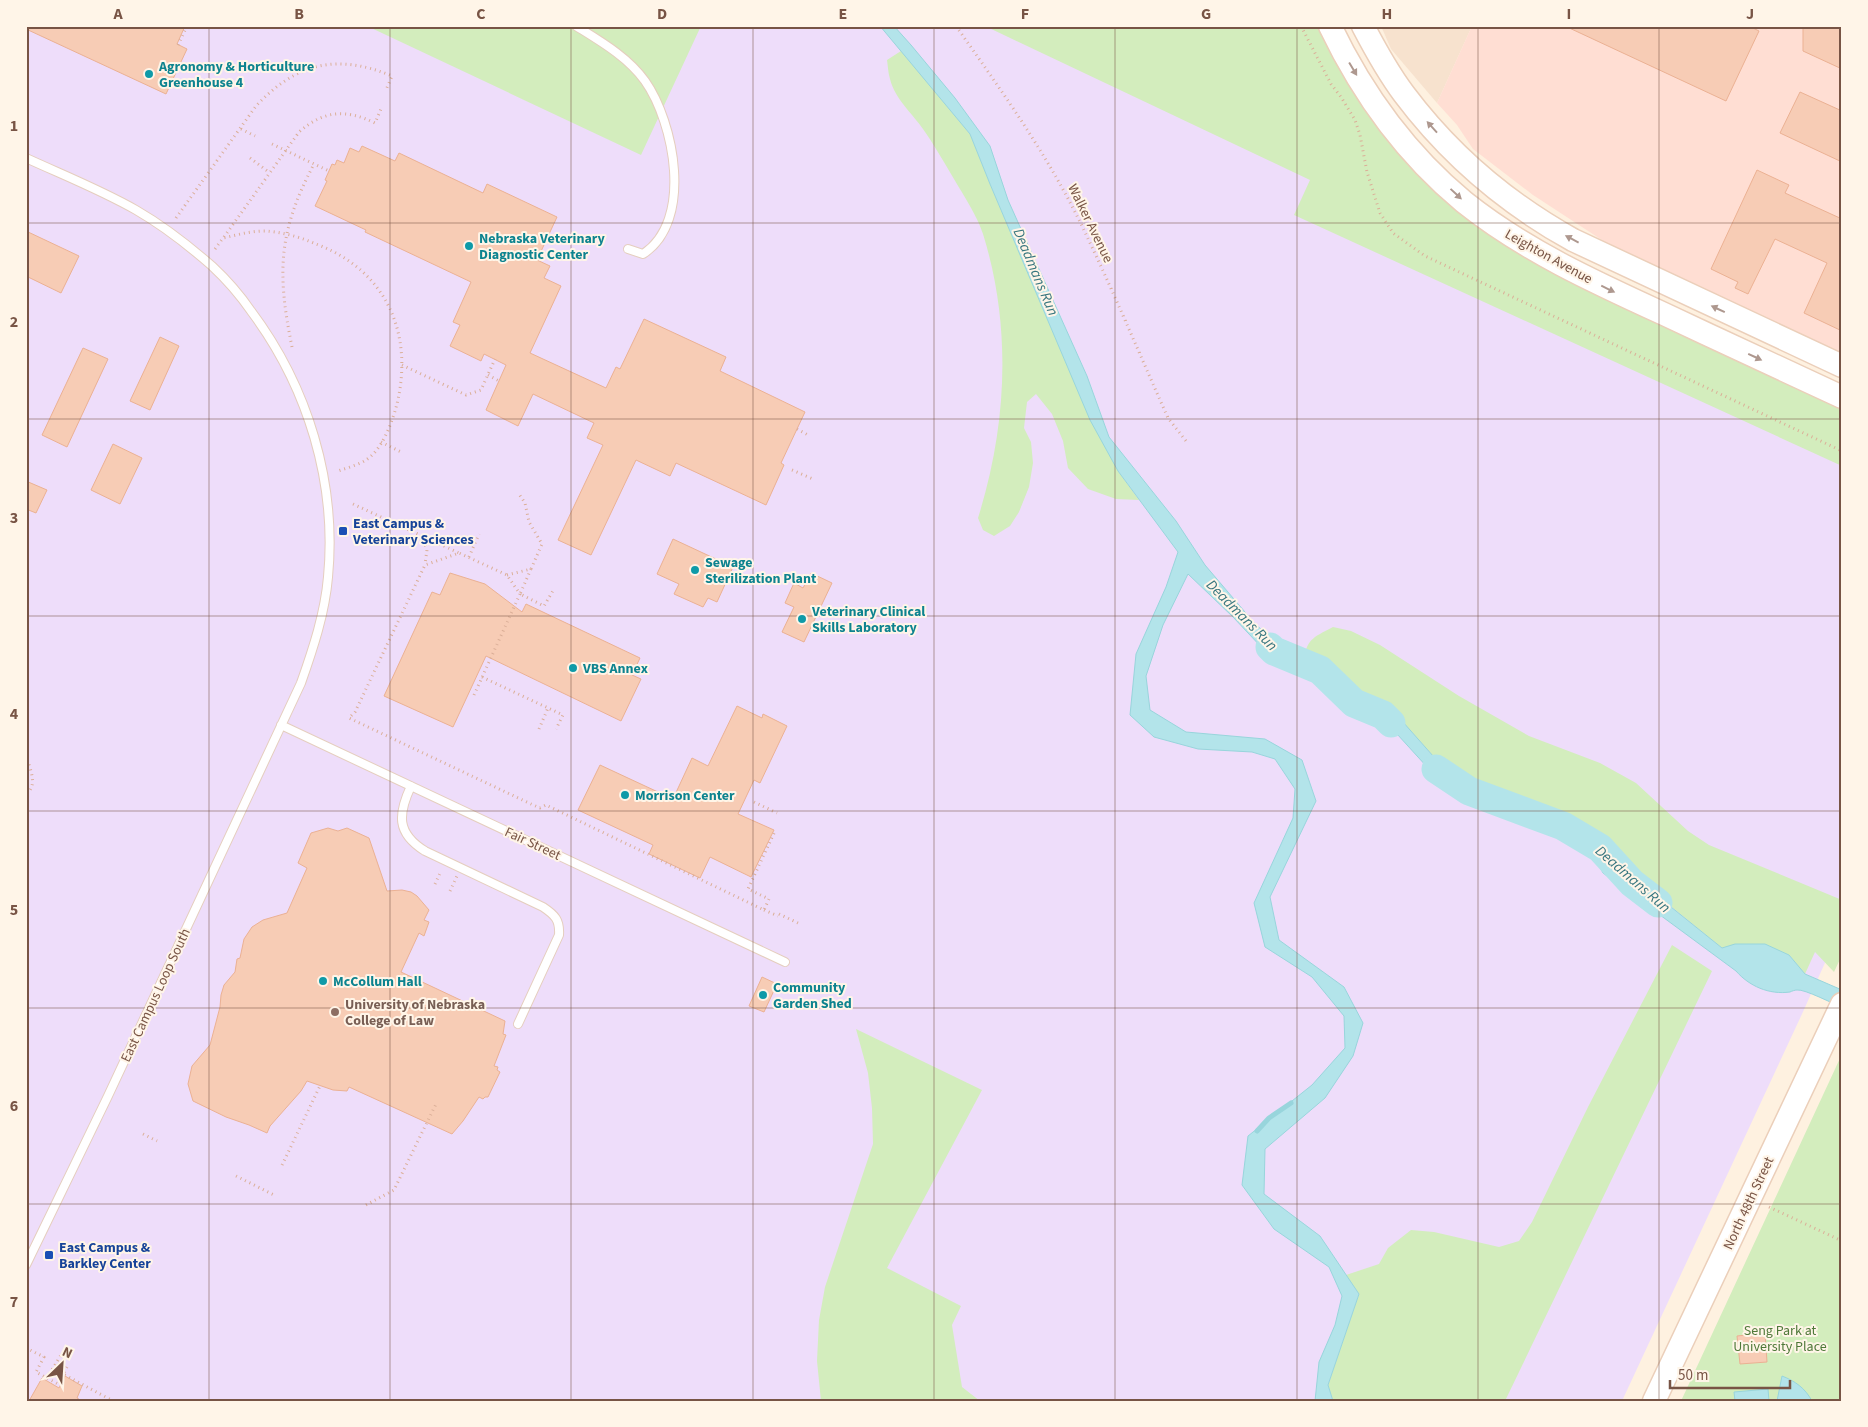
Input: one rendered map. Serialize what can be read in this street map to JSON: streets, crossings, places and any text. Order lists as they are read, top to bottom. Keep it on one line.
{"streets":{"main road":["Leighton Avenue","North 48th Street"],"lane":["Fair Street","East Campus Loop South"],"path":["Walker Avenue"]},"crossings":[["Fair Street","East Campus Loop South"]],"water":["Deadmans Run"],"parks":["Seng Park at University Place"],"places":{"other":["Agronomy & Horticulture Greenhouse 4","Nebraska Veterinary Diagnostic Center","Sewage Sterilization Plant","Veterinary Clinical Skills Laboratory","VBS Annex","Morrison Center","McCollum Hall","Community Garden Shed","University of Nebraska College of Law"],"transit":["East Campus & Veterinary Sciences","East Campus & Barkley Center"]},"scale_bar":"50 m","north":"top right","grid":{"columns":["A","B","C","D","E","F","G","H","I","J"],"rows":["1","2","3","4","5","6","7"]}}
